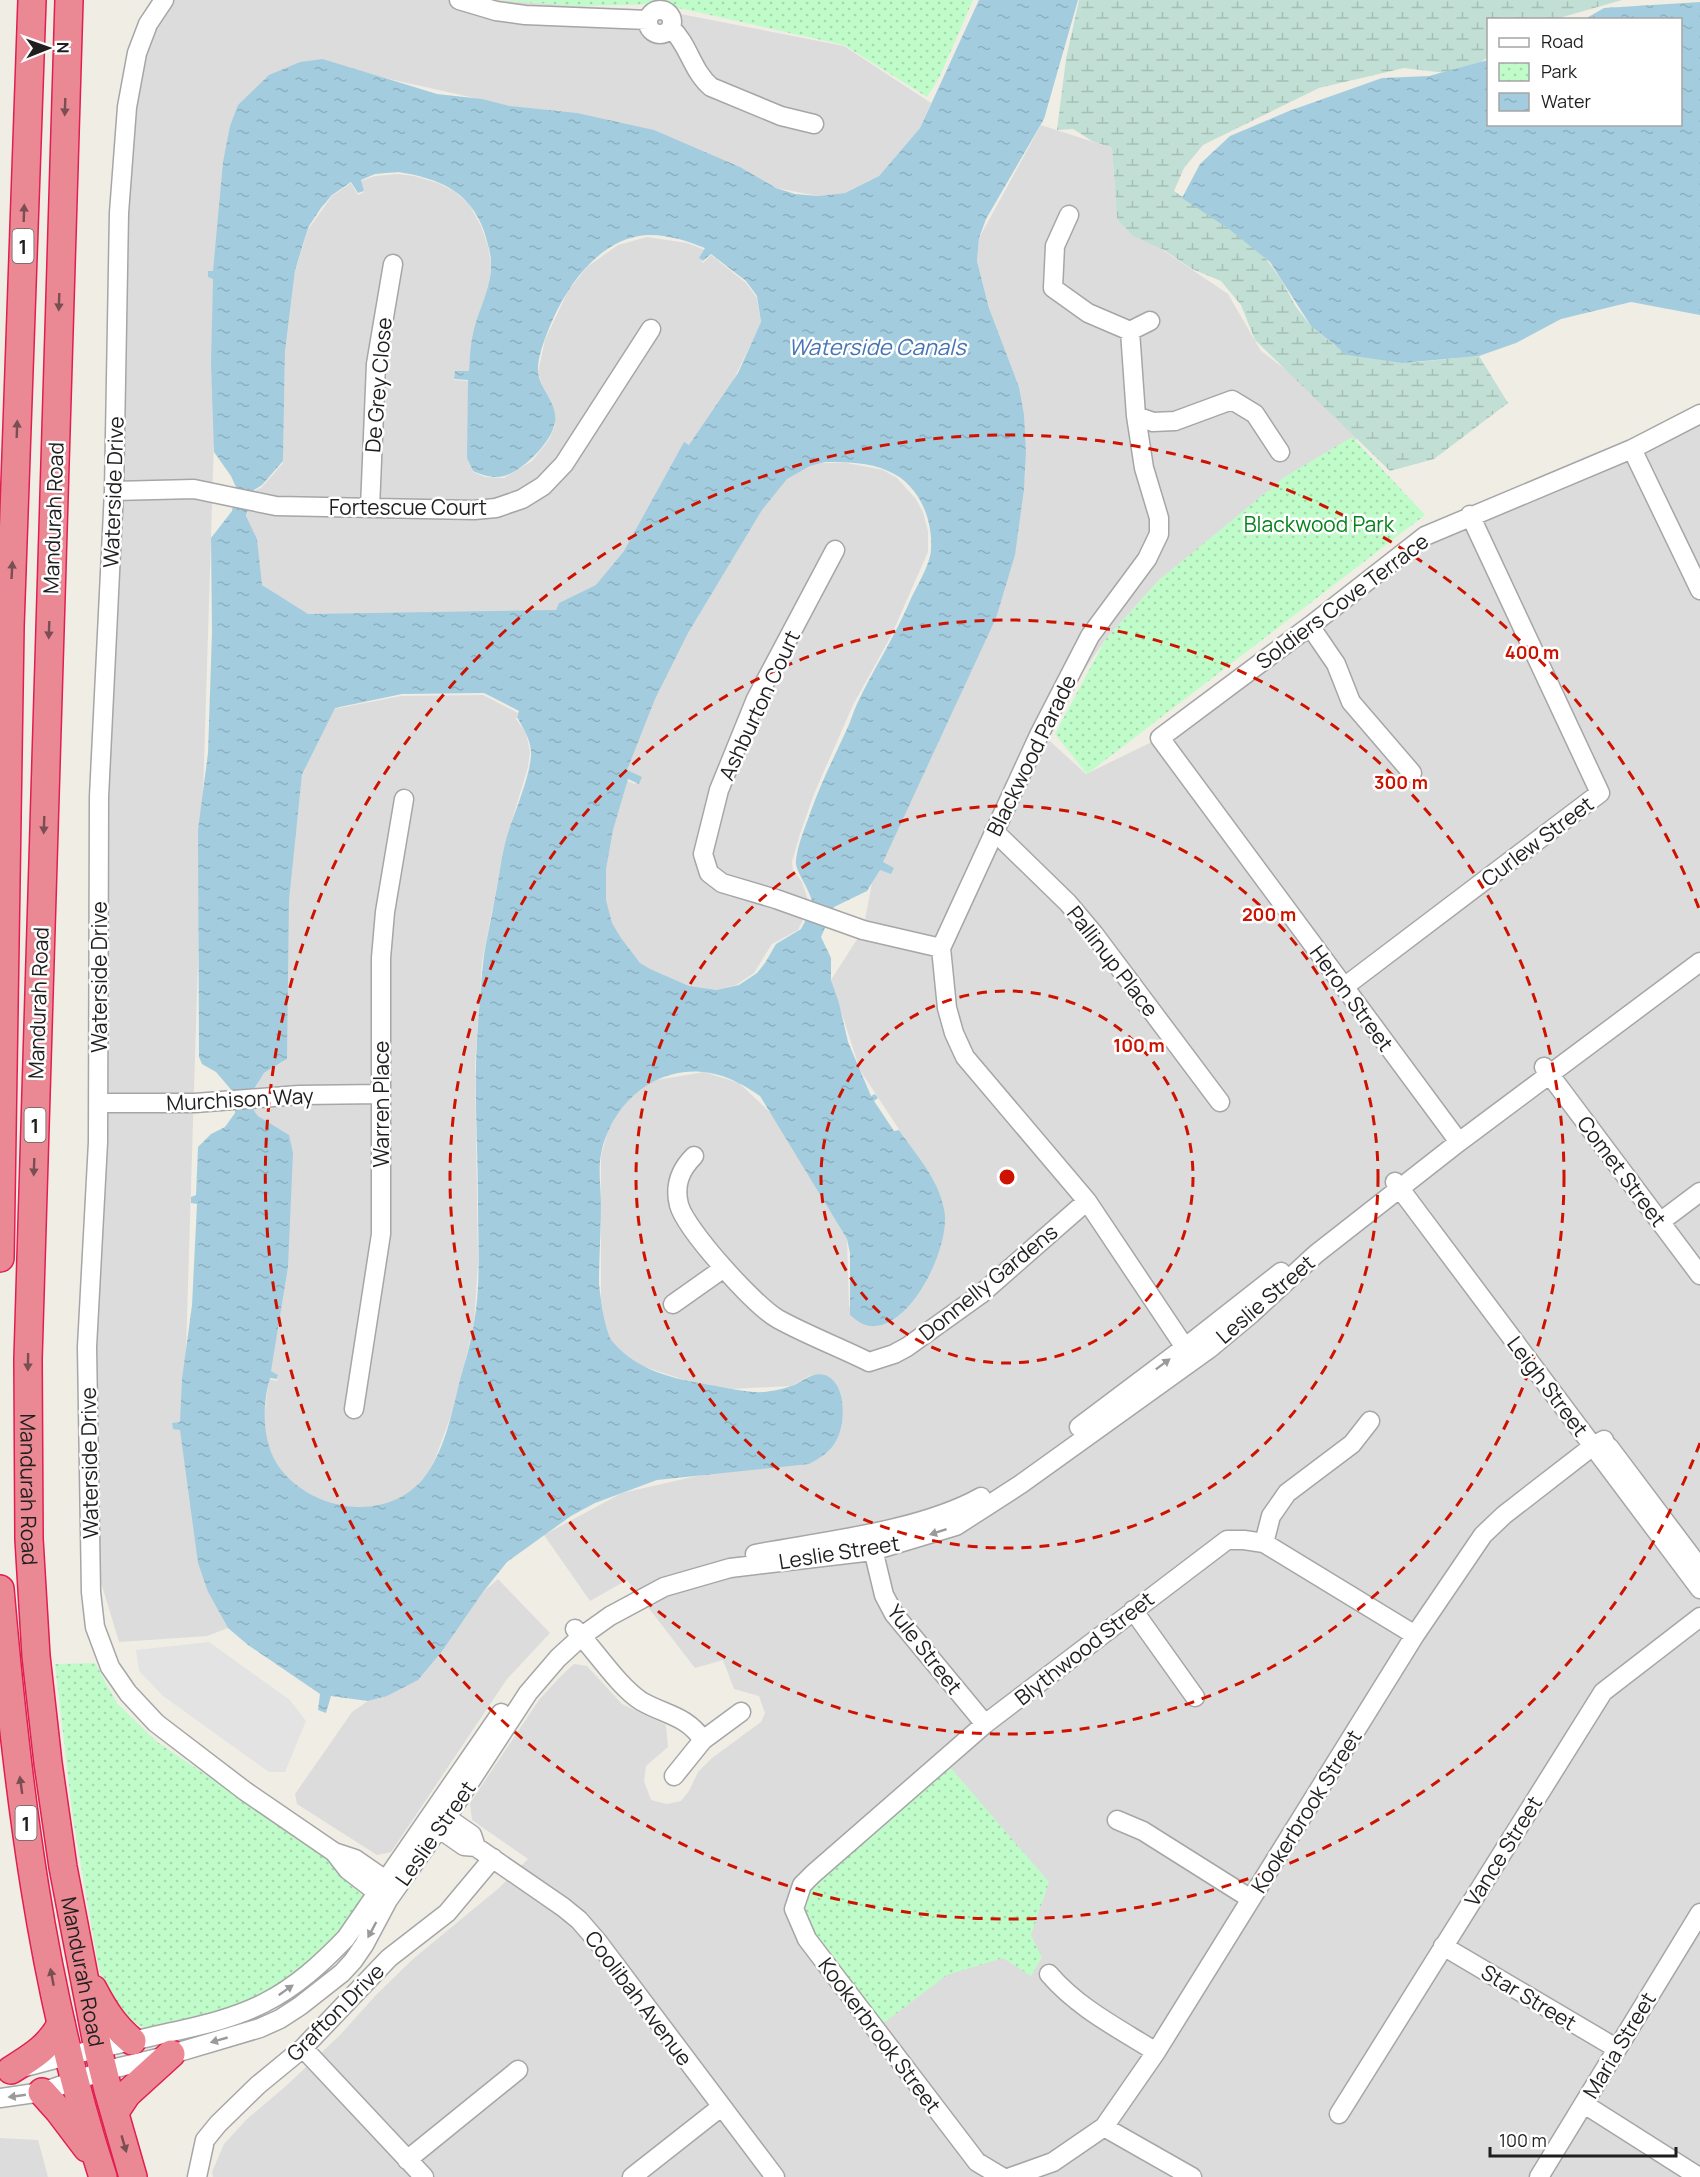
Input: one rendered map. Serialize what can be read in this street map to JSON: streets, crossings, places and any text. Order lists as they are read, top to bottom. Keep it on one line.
{"streets":{"highway":["1","Mandurah Road"],"street":["De Grey Close","Waterside Drive","Fortescue Court","Soldiers Cove Terrace","Ashburton Court","Blackwood Parade","Curlew Street","Pallinup Place","Heron Street","Murchison Way","Warren Place","Comet Street","Donnelly Gardens","Leslie Street","Leigh Street","Blythwood Street","Yule Street","Kookerbrook Street","Vance Street","Star Street","Coolibah Avenue","Grafton Drive","Maria Street"]},"crossings":[["De Grey Close","Fortescue Court"],["Waterside Drive","Fortescue Court"],["Waterside Drive","Murchison Way"],["Waterside Drive","Leslie Street"],["Mandurah Road","Leslie Street"],["Soldiers Cove Terrace","Curlew Street"],["Soldiers Cove Terrace","Heron Street"],["Ashburton Court","Blackwood Parade"],["Blackwood Parade","Pallinup Place"],["Curlew Street","Heron Street"],["Heron Street","Leslie Street"],["Murchison Way","Warren Place"],["Comet Street","Leslie Street"],["Leslie Street","Leigh Street"],["Leslie Street","Yule Street"],["Leslie Street","Coolibah Avenue"],["Leigh Street","Kookerbrook Street"],["Blythwood Street","Yule Street"],["Blythwood Street","Kookerbrook Street"],["Vance Street","Star Street"],["Star Street","Maria Street"],["Coolibah Avenue","Grafton Drive"]],"water":["Waterside Canals"],"parks":["Blackwood Park"],"legend":["Road","Park","Water"],"scale_bar":"100 m","north":"right","rings":["400 m","300 m","200 m","100 m"]}
